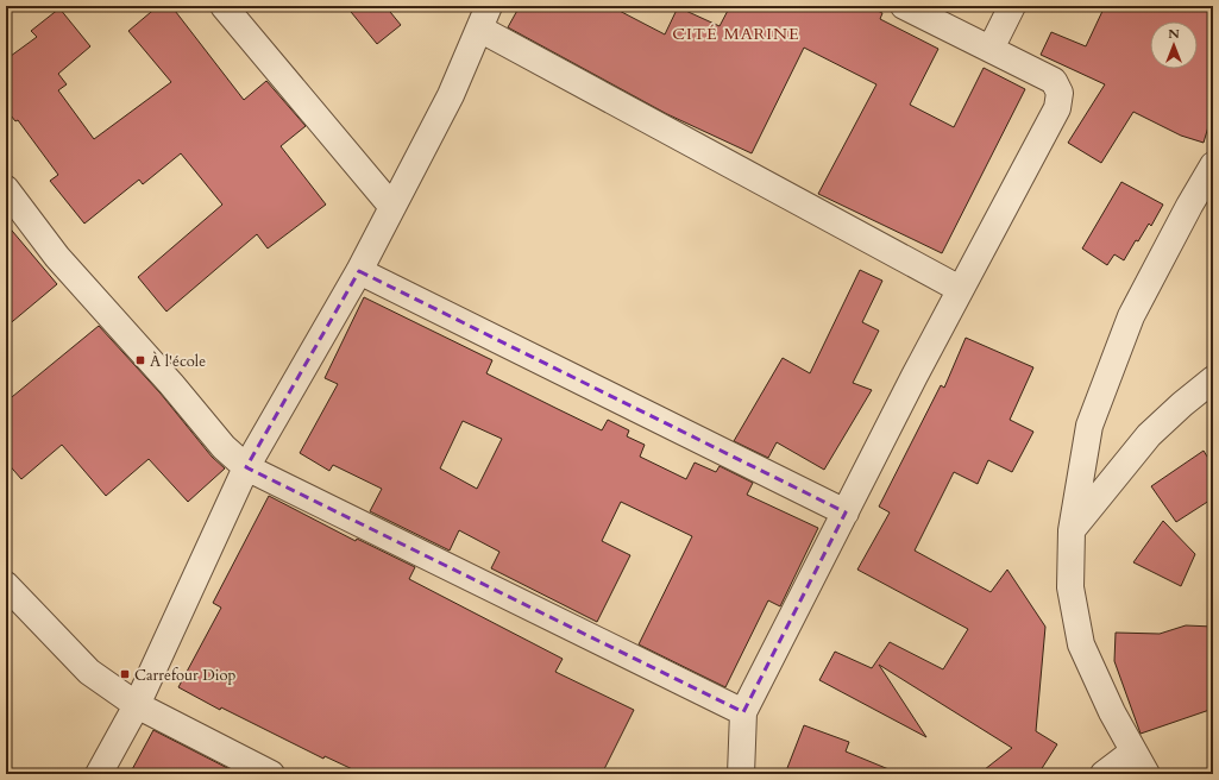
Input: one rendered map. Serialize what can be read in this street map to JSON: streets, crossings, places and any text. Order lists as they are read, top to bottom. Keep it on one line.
{"districts":["CITÉ MARINE"],"places":{"transit":["À l'école","Carrefour Diop"]},"north":"top"}
